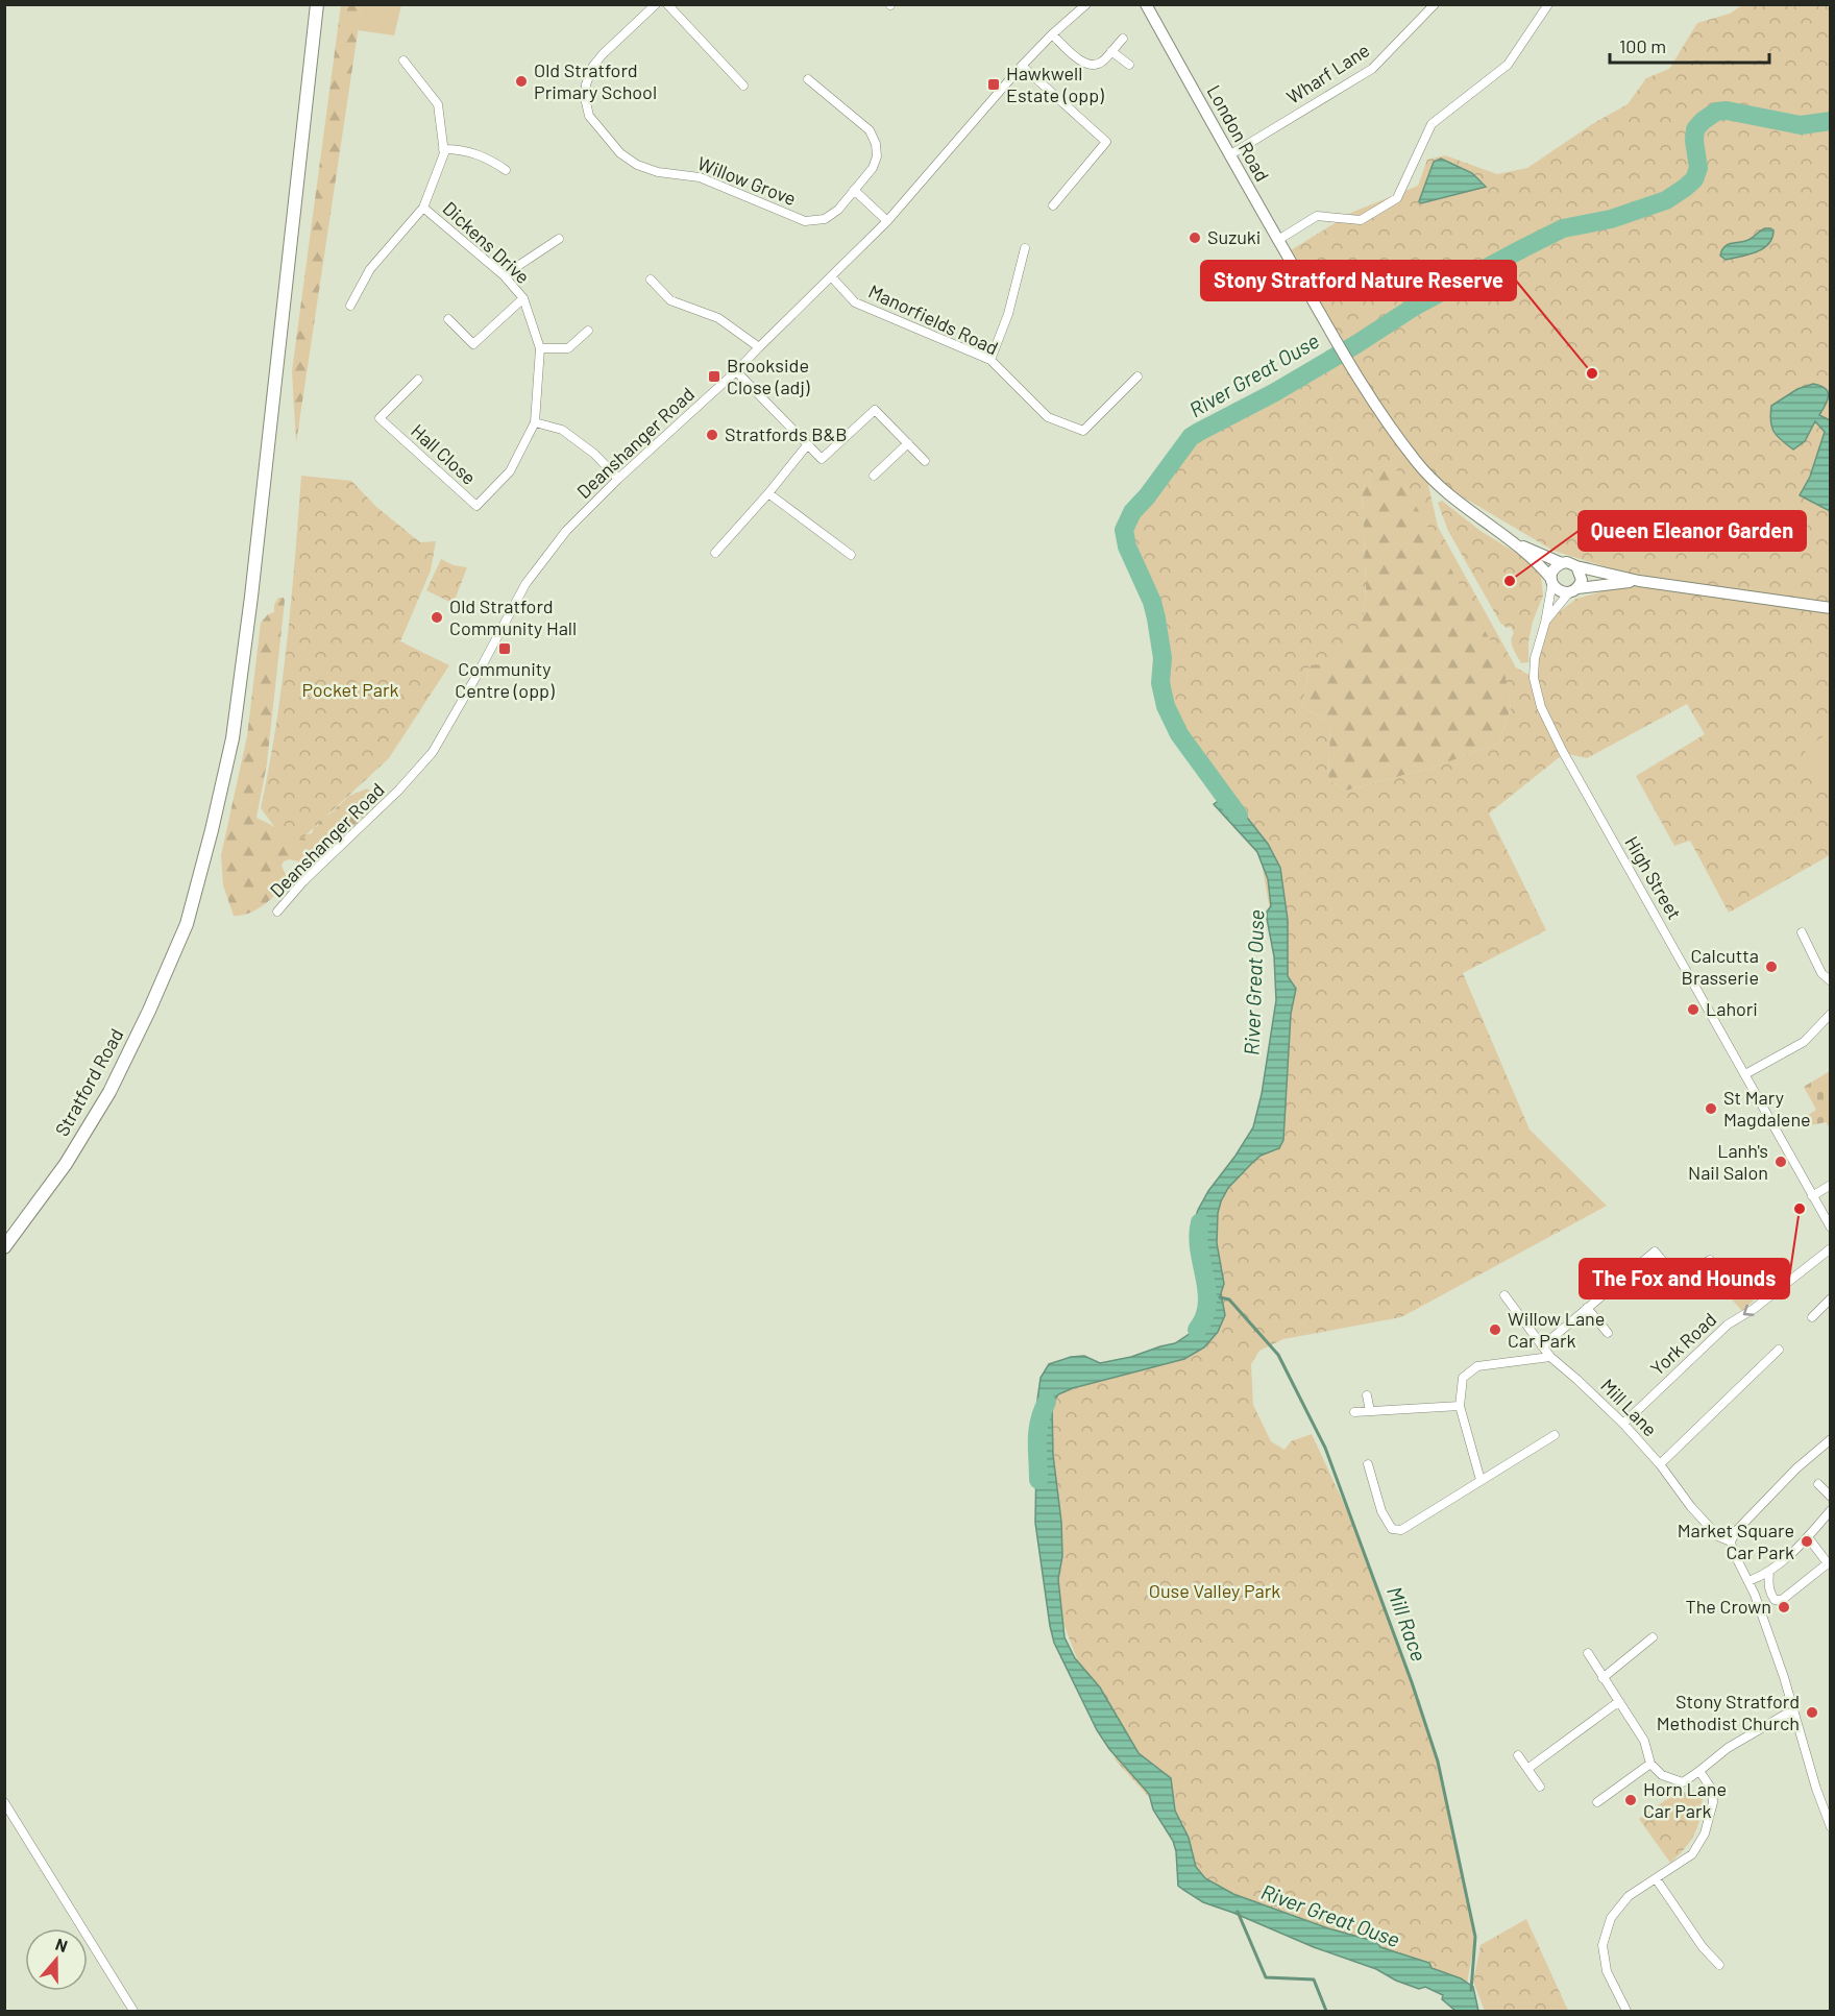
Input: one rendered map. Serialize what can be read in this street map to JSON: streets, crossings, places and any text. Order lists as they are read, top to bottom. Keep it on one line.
{"streets":{"main road":["Stratford Road"],"street":["Wharf Lane","London Road","Willow Grove","Dickens Drive","Manorfields Road","Deanshanger Road","Hall Close","High Street","York Road","Mill Lane"]},"crossings":[["Wharf Lane","London Road"],["Dickens Drive","Hall Close"],["Manorfields Road","Deanshanger Road"],["York Road","Mill Lane"]],"water":["River Great Ouse","Mill Race"],"parks":["Pocket Park","Ouse Valley Park"],"places":{"other":["Old Stratford Primary School","Suzuki","Stony Stratford Nature Reserve","Stratfords B&B","Queen Eleanor Garden","Old Stratford Community Hall","Calcutta Brasserie","Lahori","St Mary Magdalene","Lanh's Nail Salon","The Fox and Hounds","Willow Lane Car Park","Market Square Car Park","The Crown","Stony Stratford Methodist Church","Horn Lane Car Park"],"transit":["Hawkwell Estate (opp)","Brookside Close (adj)","Community Centre (opp)"]},"scale_bar":"100 m","north":"top"}
